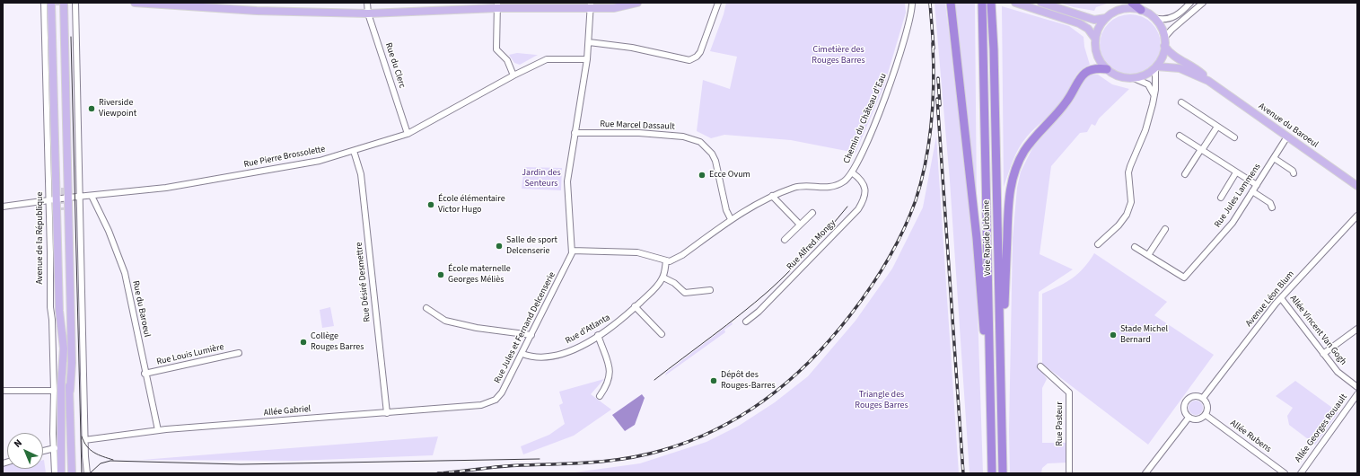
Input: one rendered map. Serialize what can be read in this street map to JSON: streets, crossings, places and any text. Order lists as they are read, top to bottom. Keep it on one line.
{"streets":{"highway":["Voie Rapide Urbaine"],"main road":["Avenue du Baroeul"],"street":["Rue du Clerc","Chemin du Château d'Eau","Rue Marcel Dassault","Rue Pierre Brossolette","Rue Jules Lammens","Avenue de la République","Rue Alfred Mongy","Rue Désiré Desmettre","Avenue Léon Blum","Rue du Baroeul","Rue Jules et Fernand Delcenserie","Rue d'Atlanta","Allée Vincent Van Gogh","Rue Louis Lumière","Allée Gabriel","Rue Pasteur","Allée Georges Rouault","Allée Rubens"]},"crossings":[["Rue du Clerc","Rue Pierre Brossolette"],["Chemin du Château d'Eau","Rue Marcel Dassault"],["Chemin du Château d'Eau","Rue Alfred Mongy"],["Rue Marcel Dassault","Rue Jules et Fernand Delcenserie"],["Avenue du Baroeul","Rue Jules Lammens"],["Rue Pierre Brossolette","Avenue de la République"],["Rue Pierre Brossolette","Rue Désiré Desmettre"],["Rue Pierre Brossolette","Rue du Baroeul"],["Rue Pierre Brossolette","Rue Jules et Fernand Delcenserie"],["Rue Désiré Desmettre","Allée Gabriel"],["Avenue Léon Blum","Allée Vincent Van Gogh"],["Avenue Léon Blum","Allée Rubens"],["Rue du Baroeul","Rue Louis Lumière"],["Rue du Baroeul","Allée Gabriel"],["Rue Jules et Fernand Delcenserie","Rue d'Atlanta"],["Rue Jules et Fernand Delcenserie","Allée Gabriel"]],"parks":["Cimetière des Rouges Barres","Jardin des Senteurs","Triangle des Rouges Barres"],"places":["Riverside Viewpoint","Ecce Ovum","École élémentaire Victor Hugo","Salle de sport Delcenserie","École maternelle Georges Méliès","Stade Michel Bernard","Collège Rouges Barres","Dépôt des Rouges-Barres"],"north":"top left"}
